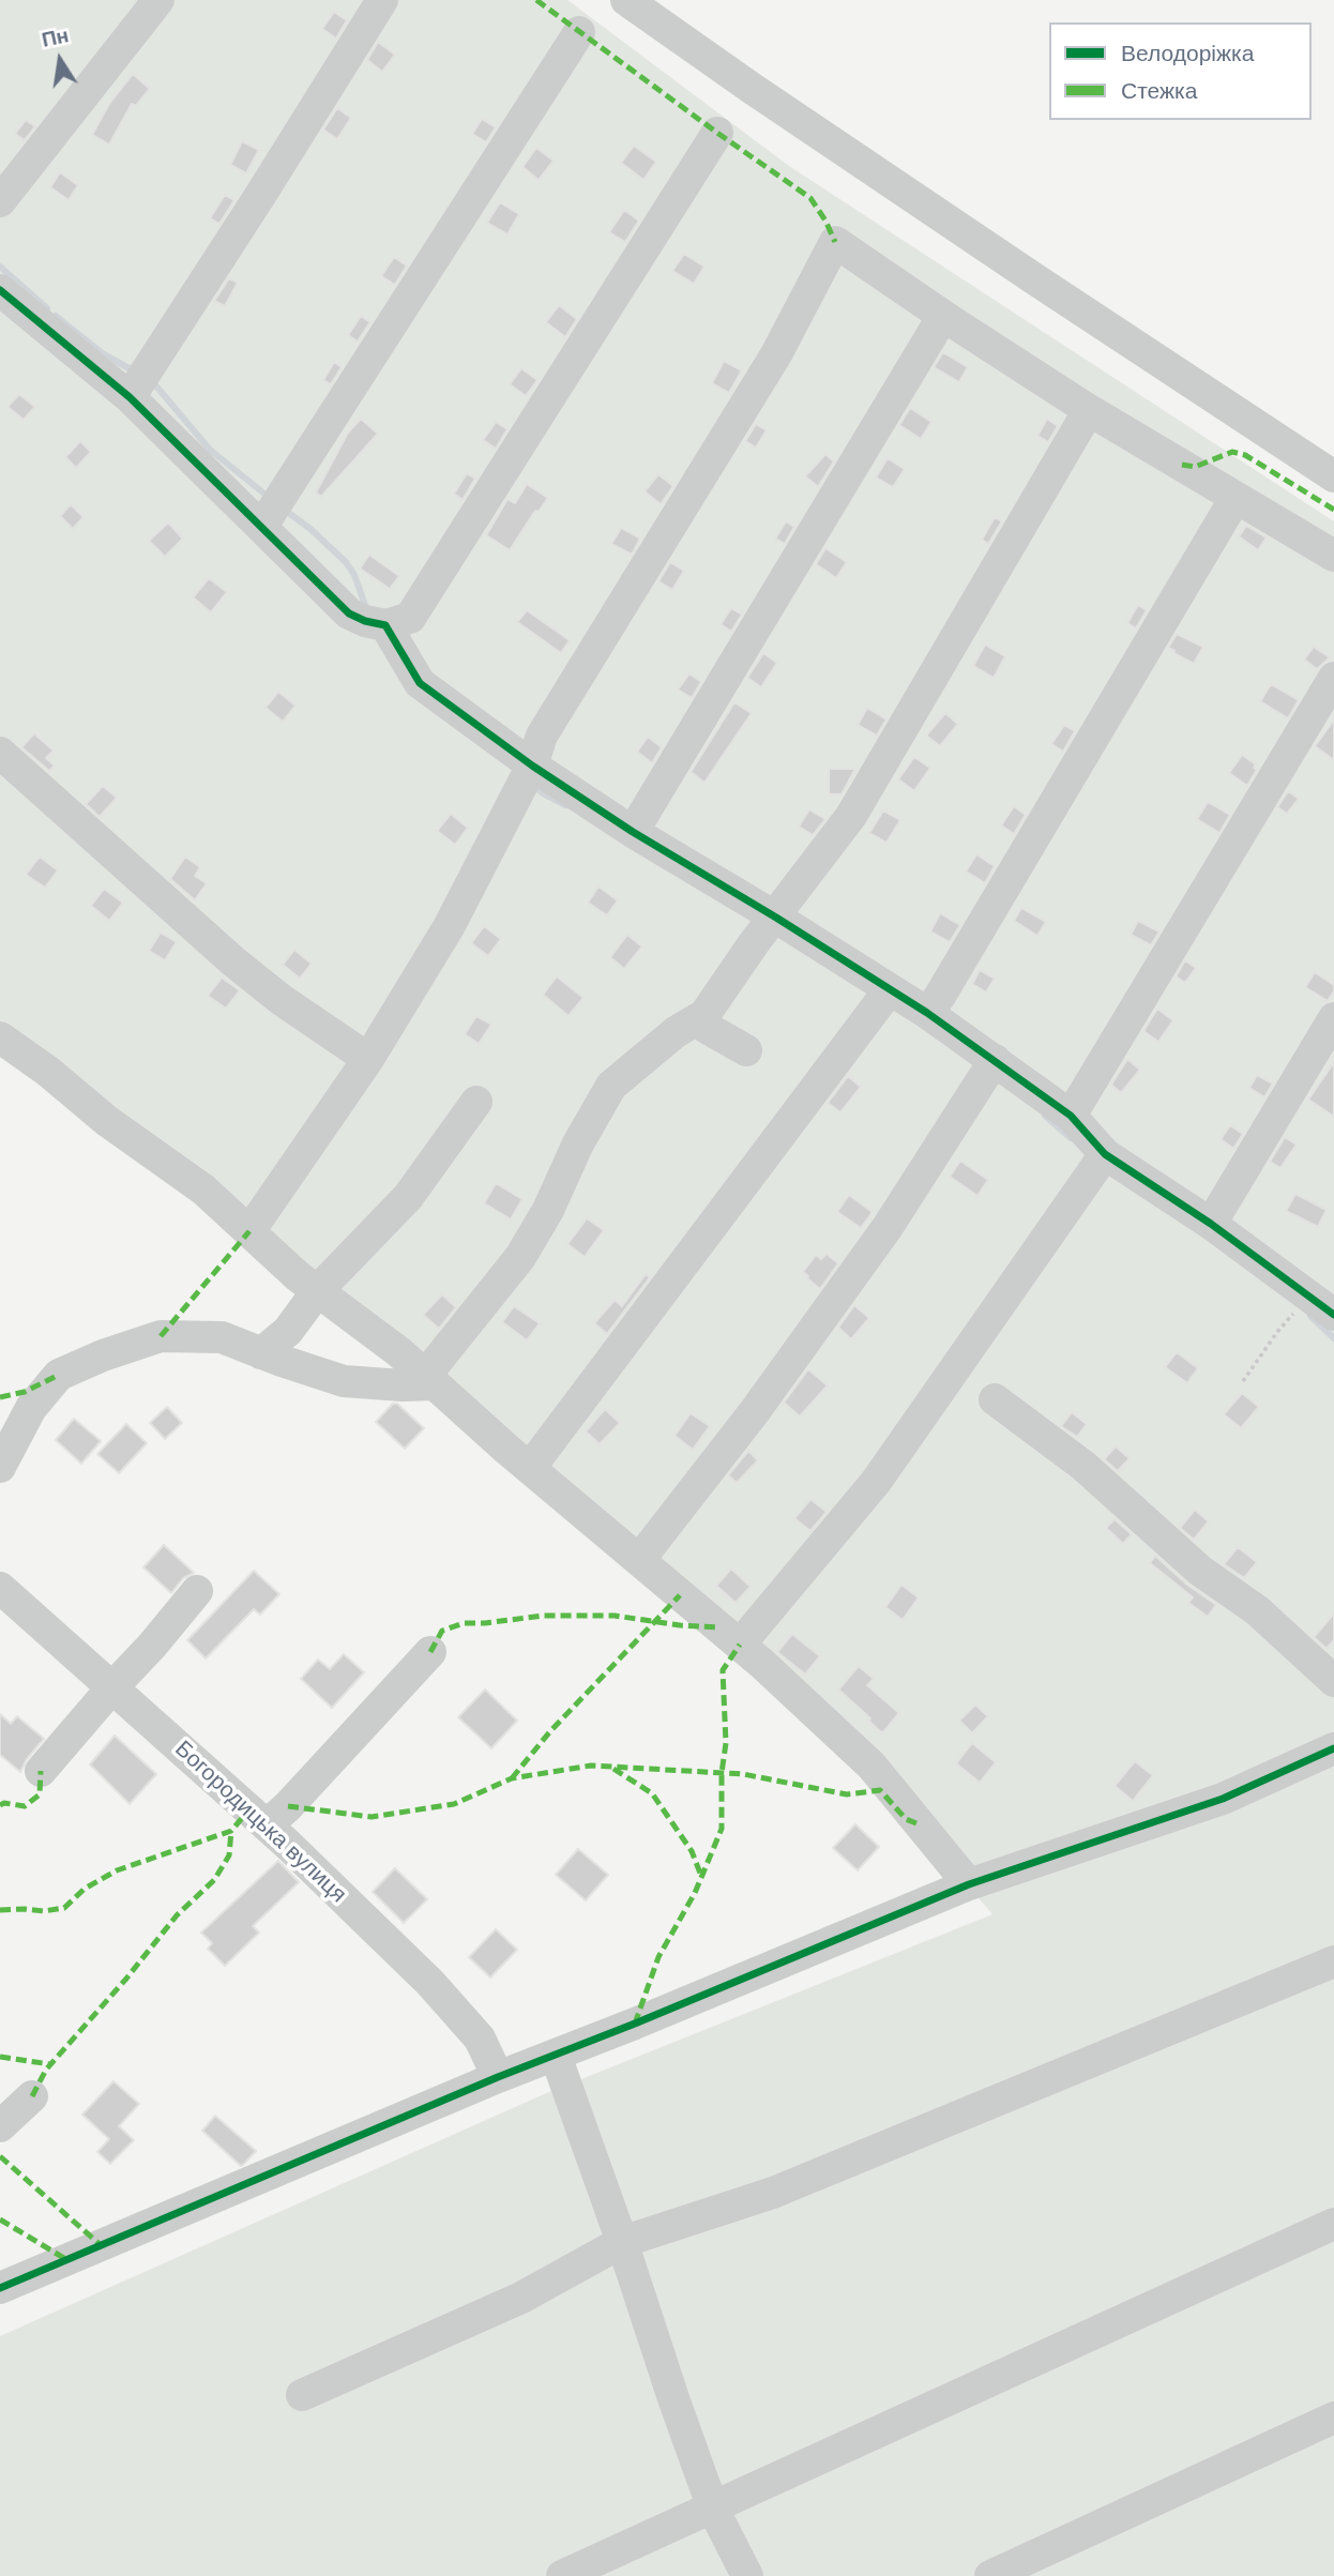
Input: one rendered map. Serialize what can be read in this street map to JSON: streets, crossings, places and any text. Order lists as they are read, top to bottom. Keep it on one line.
{"streets":{"street":["Богородицька вулиця"]},"legend":["Велодоріжка","Стежка"],"north":"top"}
